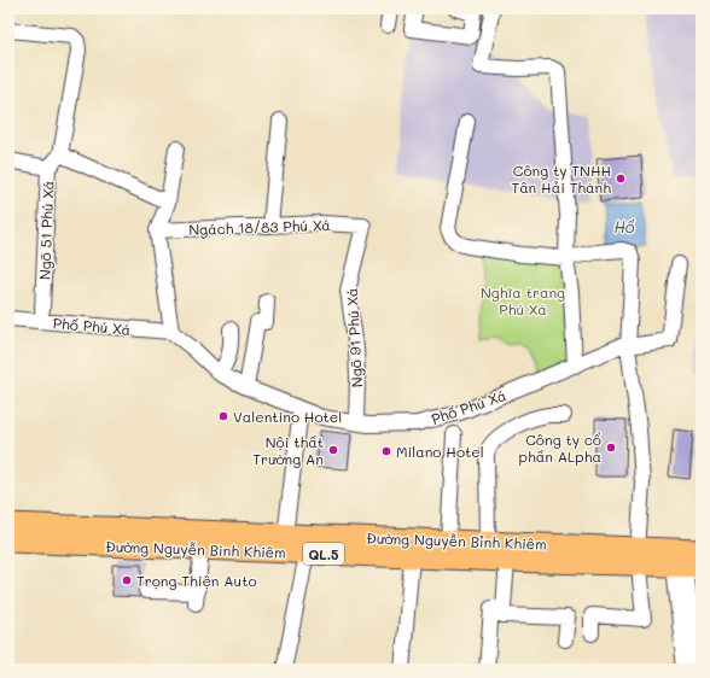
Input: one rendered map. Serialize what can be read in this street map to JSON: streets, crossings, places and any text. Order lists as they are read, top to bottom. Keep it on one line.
{"streets":{"highway":["Đường Nguyễn Bỉnh Khiêm","Đường Nguyễn Bình Khiêm","QL.5"],"street":["Ngách 18/83 Phú Xá","Ngõ 51 Phú Xá","Phố Phú Xá","Ngõ 91 Phú Xá"]},"crossings":[["Ngách 18/83 Phú Xá","Ngõ 91 Phú Xá"],["Phố Phú Xá","Ngõ 91 Phú Xá"],["Đường Nguyễn Bỉnh Khiêm","Đường Nguyễn Bình Khiêm"]],"water":["Hồ"],"parks":["Nghĩa trang Phú Xá"],"places":["Công ty TNHH Tân Hải Thành","Valentino Hotel","Công ty cổ phần ALpha","Nội thất Trường An","Milano Hotel","Trọng Thiện Auto"]}
